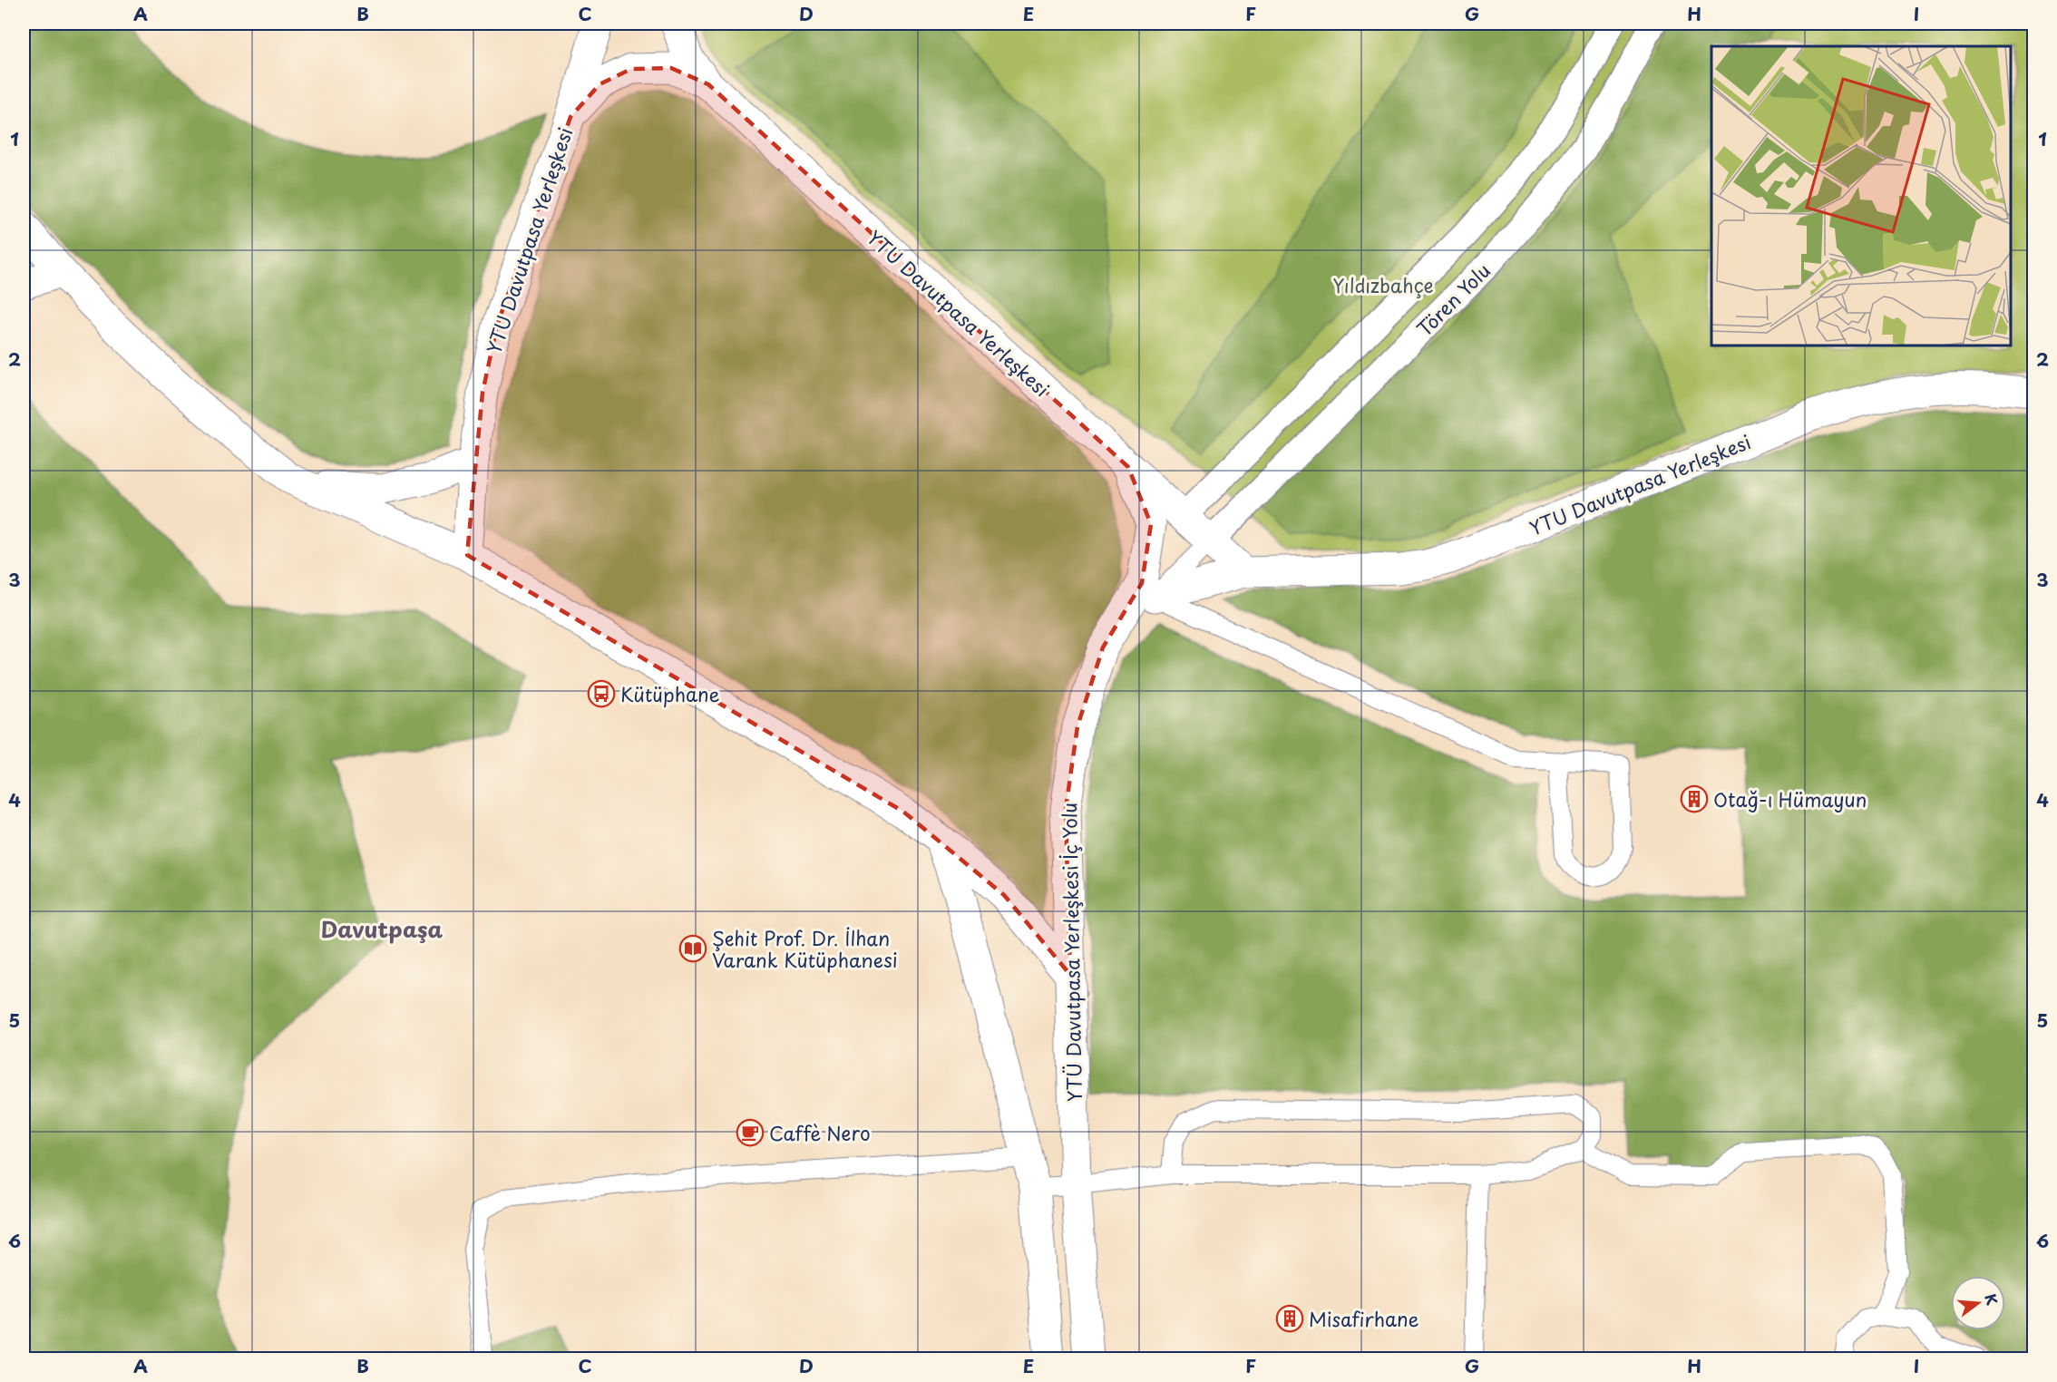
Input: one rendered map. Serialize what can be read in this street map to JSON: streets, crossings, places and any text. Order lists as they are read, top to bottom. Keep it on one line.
{"streets":{"street":["YTU Davutpasa Yerleşkesi","Tören Yolu","YTÜ Davutpasa Yerleşkesi İç Yolu"]},"crossings":[["YTU Davutpasa Yerleşkesi","Tören Yolu"],["YTU Davutpasa Yerleşkesi","YTÜ Davutpasa Yerleşkesi İç Yolu"]],"districts":["Davutpaşa"],"parks":["Yıldızbahçe"],"places":{"bus stop":["Kütüphane"],"building":["Otağ-ı Hümayun","Misafirhane"],"library":["Şehit Prof. Dr. İlhan Varank Kütüphanesi"],"cafe":["Caffè Nero"]},"north":"right","grid":{"columns":["A","B","C","D","E","F","G","H","I"],"rows":["1","2","3","4","5","6"]}}
